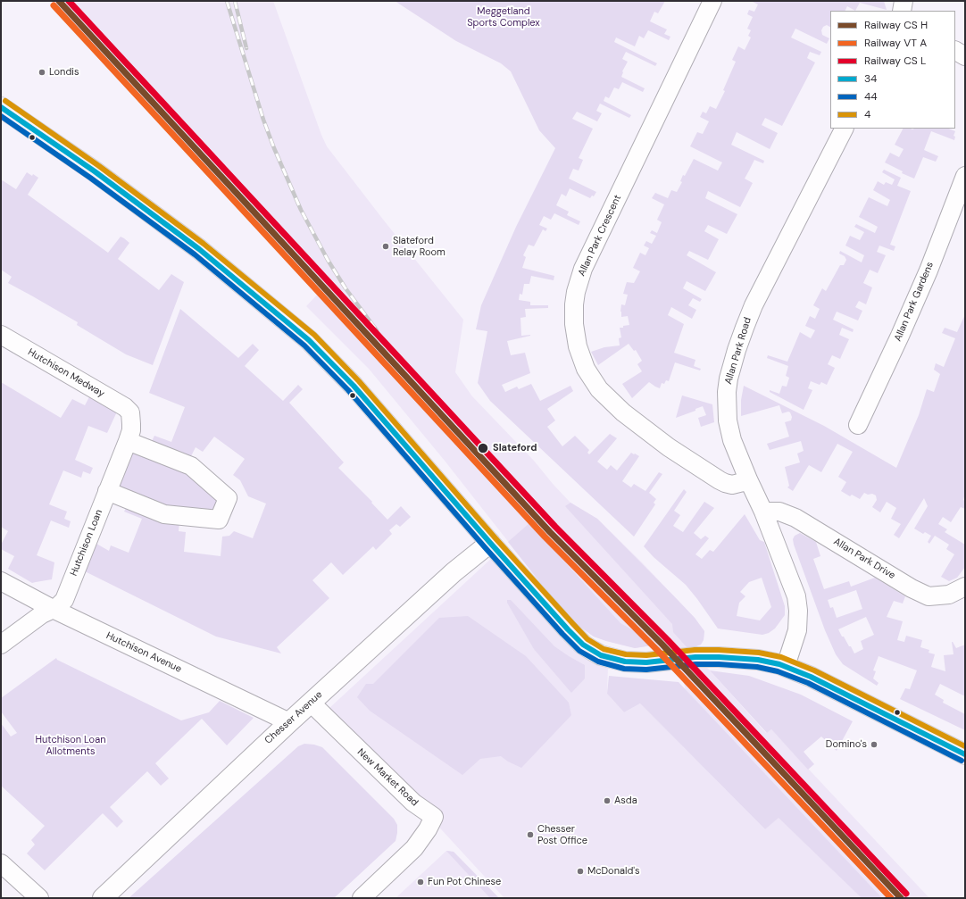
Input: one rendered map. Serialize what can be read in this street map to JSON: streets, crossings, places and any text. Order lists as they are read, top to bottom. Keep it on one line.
{"streets":{"street":["Allan Park Crescent","Allan Park Gardens","Allan Park Road","Hutchison Medway","Hutchison Loan","Allan Park Drive","Hutchison Avenue","Chesser Avenue","New Market Road"]},"crossings":[["Allan Park Crescent","Allan Park Road"],["Allan Park Road","Allan Park Drive"],["Hutchison Medway","Hutchison Loan"],["Hutchison Loan","Hutchison Avenue"],["Hutchison Avenue","Chesser Avenue"],["Chesser Avenue","New Market Road"]],"parks":["Meggetland Sports Complex","Hutchison Loan Allotments"],"places":["Londis","Slateford Relay Room","Slateford","Domino's","Asda","Chesser Post Office","McDonald's","Fun Pot Chinese"],"lines":["transit line 4","transit line 34","transit line 44"],"legend":["Railway CS H","Railway VT A","Railway CS L","34","44","4"]}
